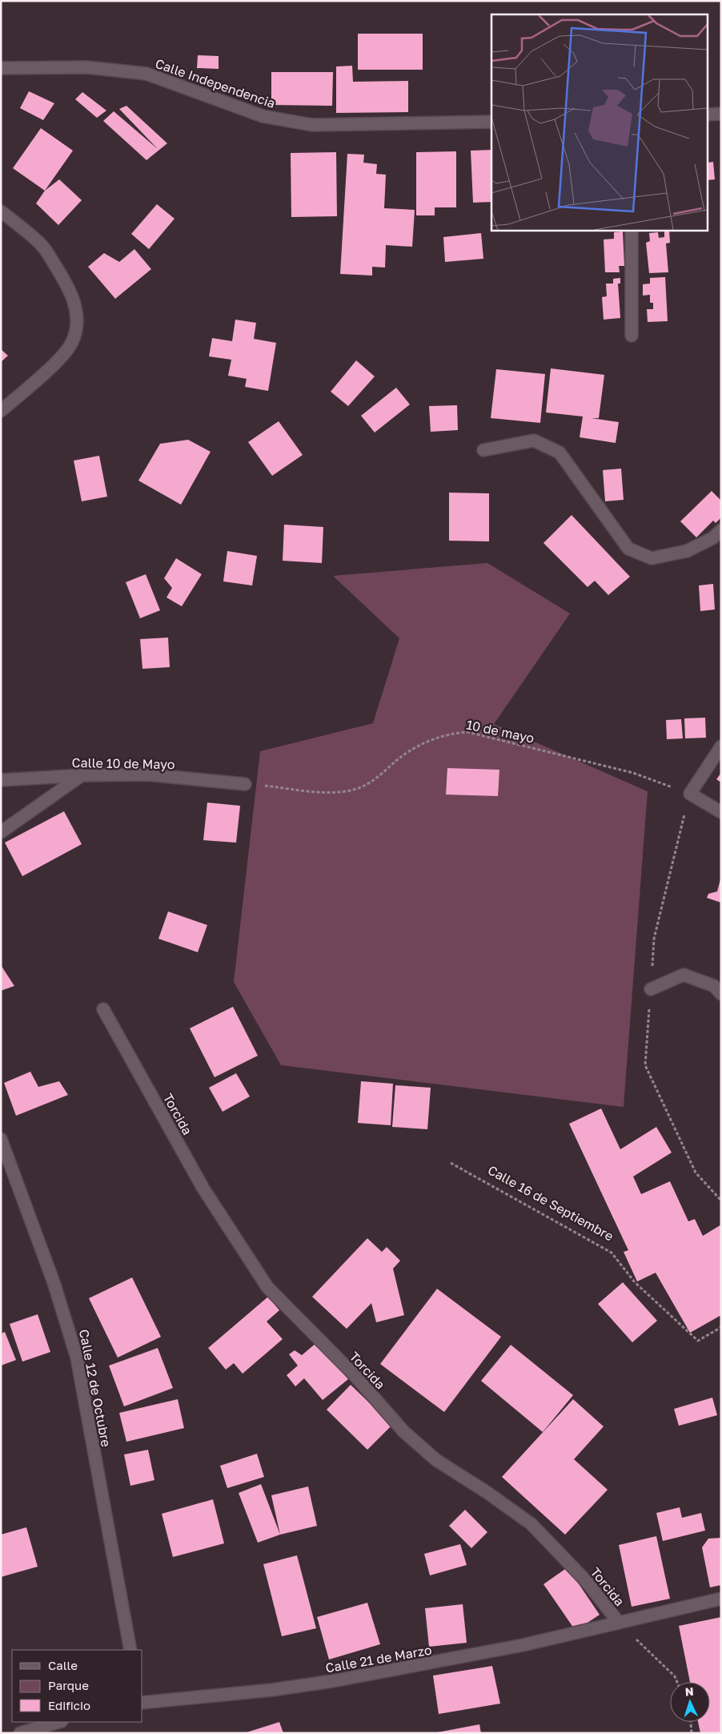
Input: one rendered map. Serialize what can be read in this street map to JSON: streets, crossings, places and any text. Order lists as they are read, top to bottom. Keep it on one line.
{"streets":{"street":["Calle Independencia","Calle 10 de Mayo","Torcida","Calle 12 de Octubre","Calle 21 de Marzo"],"path":["10 de mayo","Calle 16 de Septiembre"]},"crossings":[["10 de mayo","Calle 10 de Mayo"],["Torcida","Calle 21 de Marzo"]],"legend":["Calle","Parque","Edificio"],"north":"top"}
